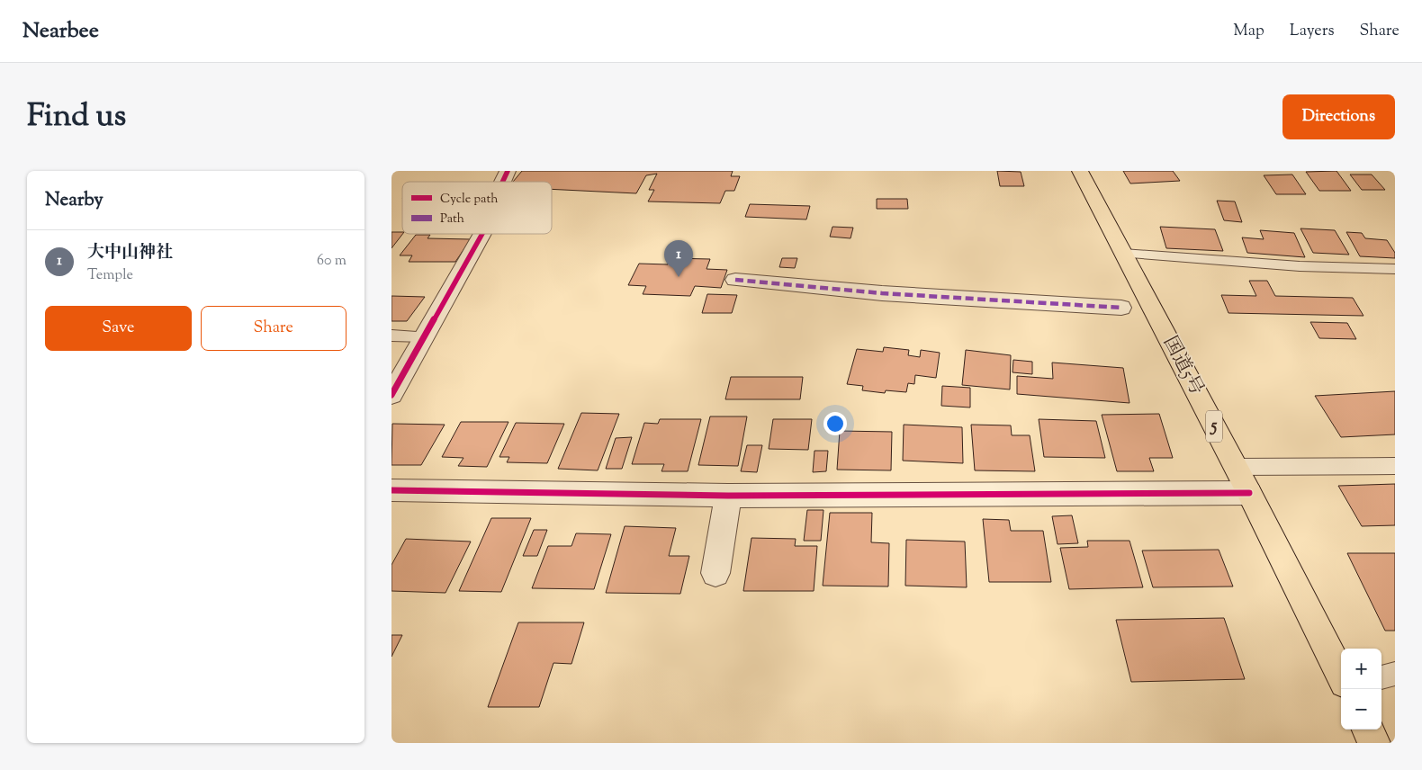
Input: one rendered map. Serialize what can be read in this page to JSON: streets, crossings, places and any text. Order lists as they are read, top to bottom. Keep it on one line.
{"streets":{"highway":["国道5号","5"]},"legend":["Cycle path","Path"],"page":{"header":"Nearbee","nav":["Map","Layers","Share"],"title":"Find us","buttons":["Directions",["Save","Share"]],"heading":"Nearby","list":[{"mark":"1","name":"大中山神社","note":"Temple","value":"60 m"}],"pins":"1","map_buttons":["+","−"]}}
